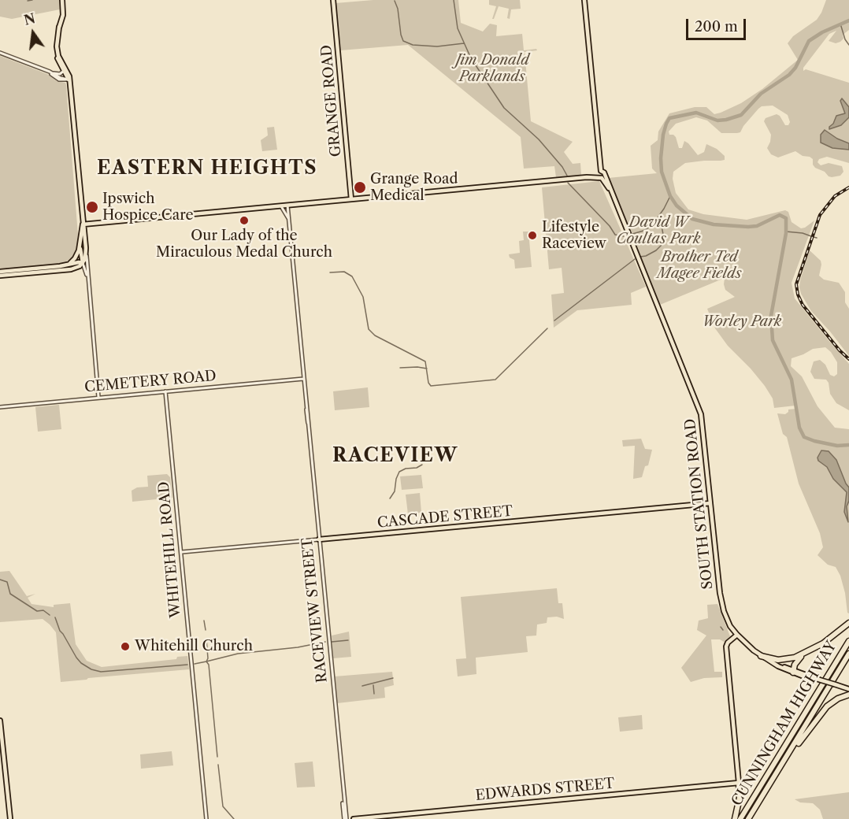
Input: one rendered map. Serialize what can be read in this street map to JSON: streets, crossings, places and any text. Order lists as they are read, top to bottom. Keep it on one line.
{"streets":{"highway":["CUNNINGHAM HIGHWAY"],"main road":["GRANGE ROAD","SOUTH STATION ROAD","CASCADE STREET","EDWARDS STREET"],"street":["CEMETERY ROAD","WHITEHILL ROAD","RACEVIEW STREET"]},"crossings":[["CEMETERY ROAD","WHITEHILL ROAD"],["CEMETERY ROAD","RACEVIEW STREET"],["SOUTH STATION ROAD","CASCADE STREET"],["CASCADE STREET","WHITEHILL ROAD"],["CASCADE STREET","RACEVIEW STREET"]],"districts":["EASTERN HEIGHTS","RACEVIEW"],"parks":["Jim Donald Parklands","David W Coultas Park","Brother Ted Magee Fields","Worley Park"],"places":["Grange Road Medical","Ipswich Hospice Care","Our Lady of the Miraculous Medal Church","Lifestyle Raceview","Whitehill Church"],"scale_bar":"200 m","north":"top"}
